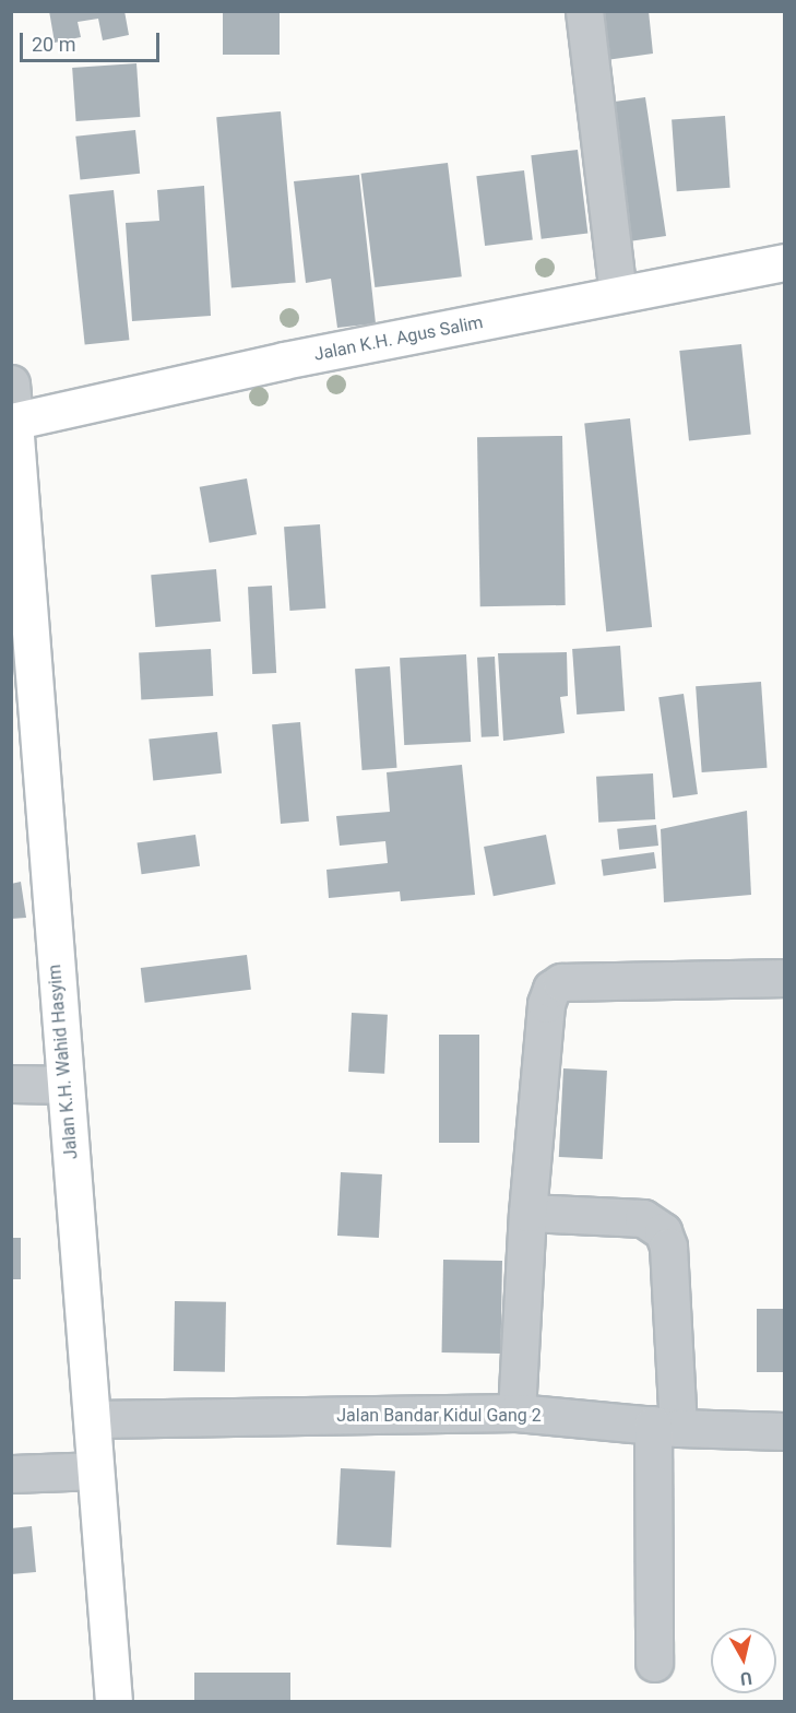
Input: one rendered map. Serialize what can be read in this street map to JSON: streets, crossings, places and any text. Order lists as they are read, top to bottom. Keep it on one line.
{"streets":{"main road":["Jalan K.H. Agus Salim","Jalan K.H. Wahid Hasyim"],"street":["Jalan Bandar Kidul Gang 2"]},"crossings":[["Jalan K.H. Agus Salim","Jalan K.H. Wahid Hasyim"],["Jalan K.H. Wahid Hasyim","Jalan Bandar Kidul Gang 2"]],"scale_bar":"20 m","north":"bottom"}
